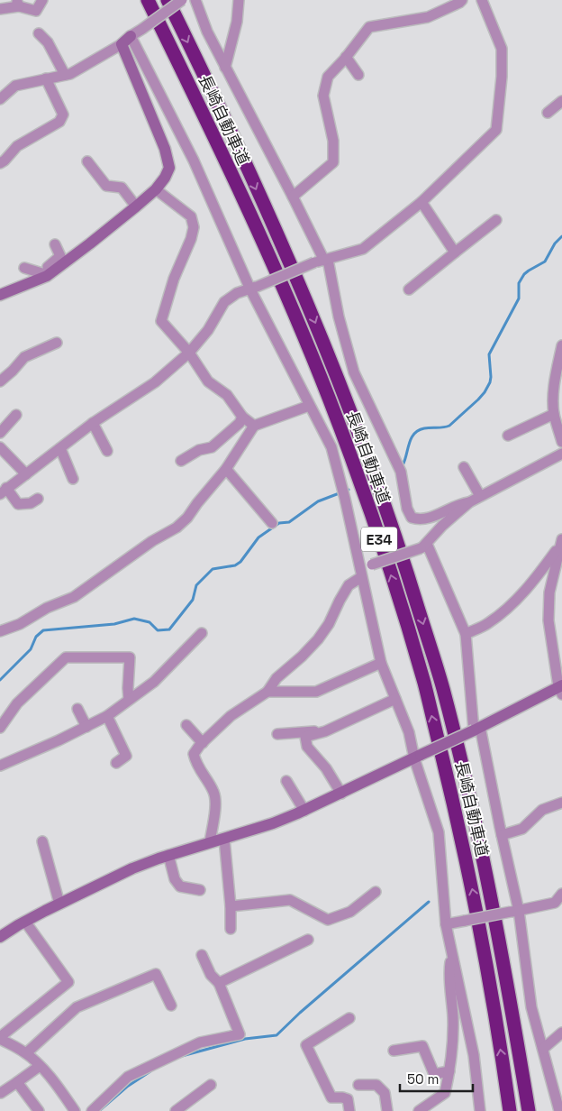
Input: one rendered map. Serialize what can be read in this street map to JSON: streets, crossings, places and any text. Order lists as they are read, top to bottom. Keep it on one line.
{"streets":{"highway":["長崎自動車道","E34"]},"scale_bar":"50 m"}
